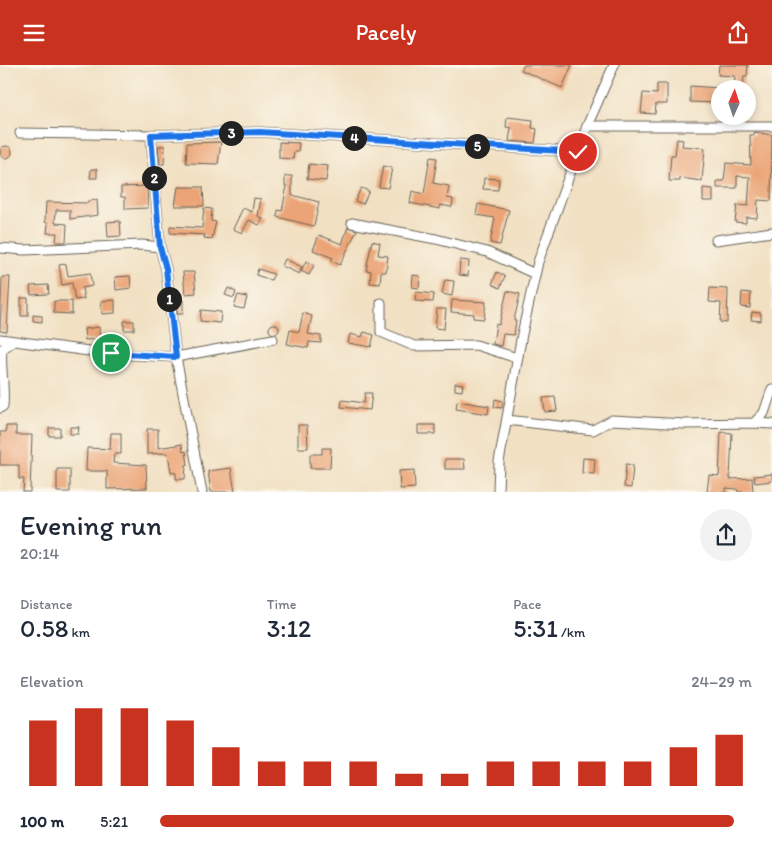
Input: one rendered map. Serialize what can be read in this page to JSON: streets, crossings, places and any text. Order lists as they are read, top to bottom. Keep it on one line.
{"north":"top","page":{"header":"Pacely","pins":["3","4","5","2","1"],"heading":["Evening run","20:14"],"stats":[["Distance","0.58 km"],["Time","3:12"],["Pace","5:31 /km"]],"chart":["Elevation","24–29 m"],"list":[{"name":"100 m","note":"5:21"}]}}
